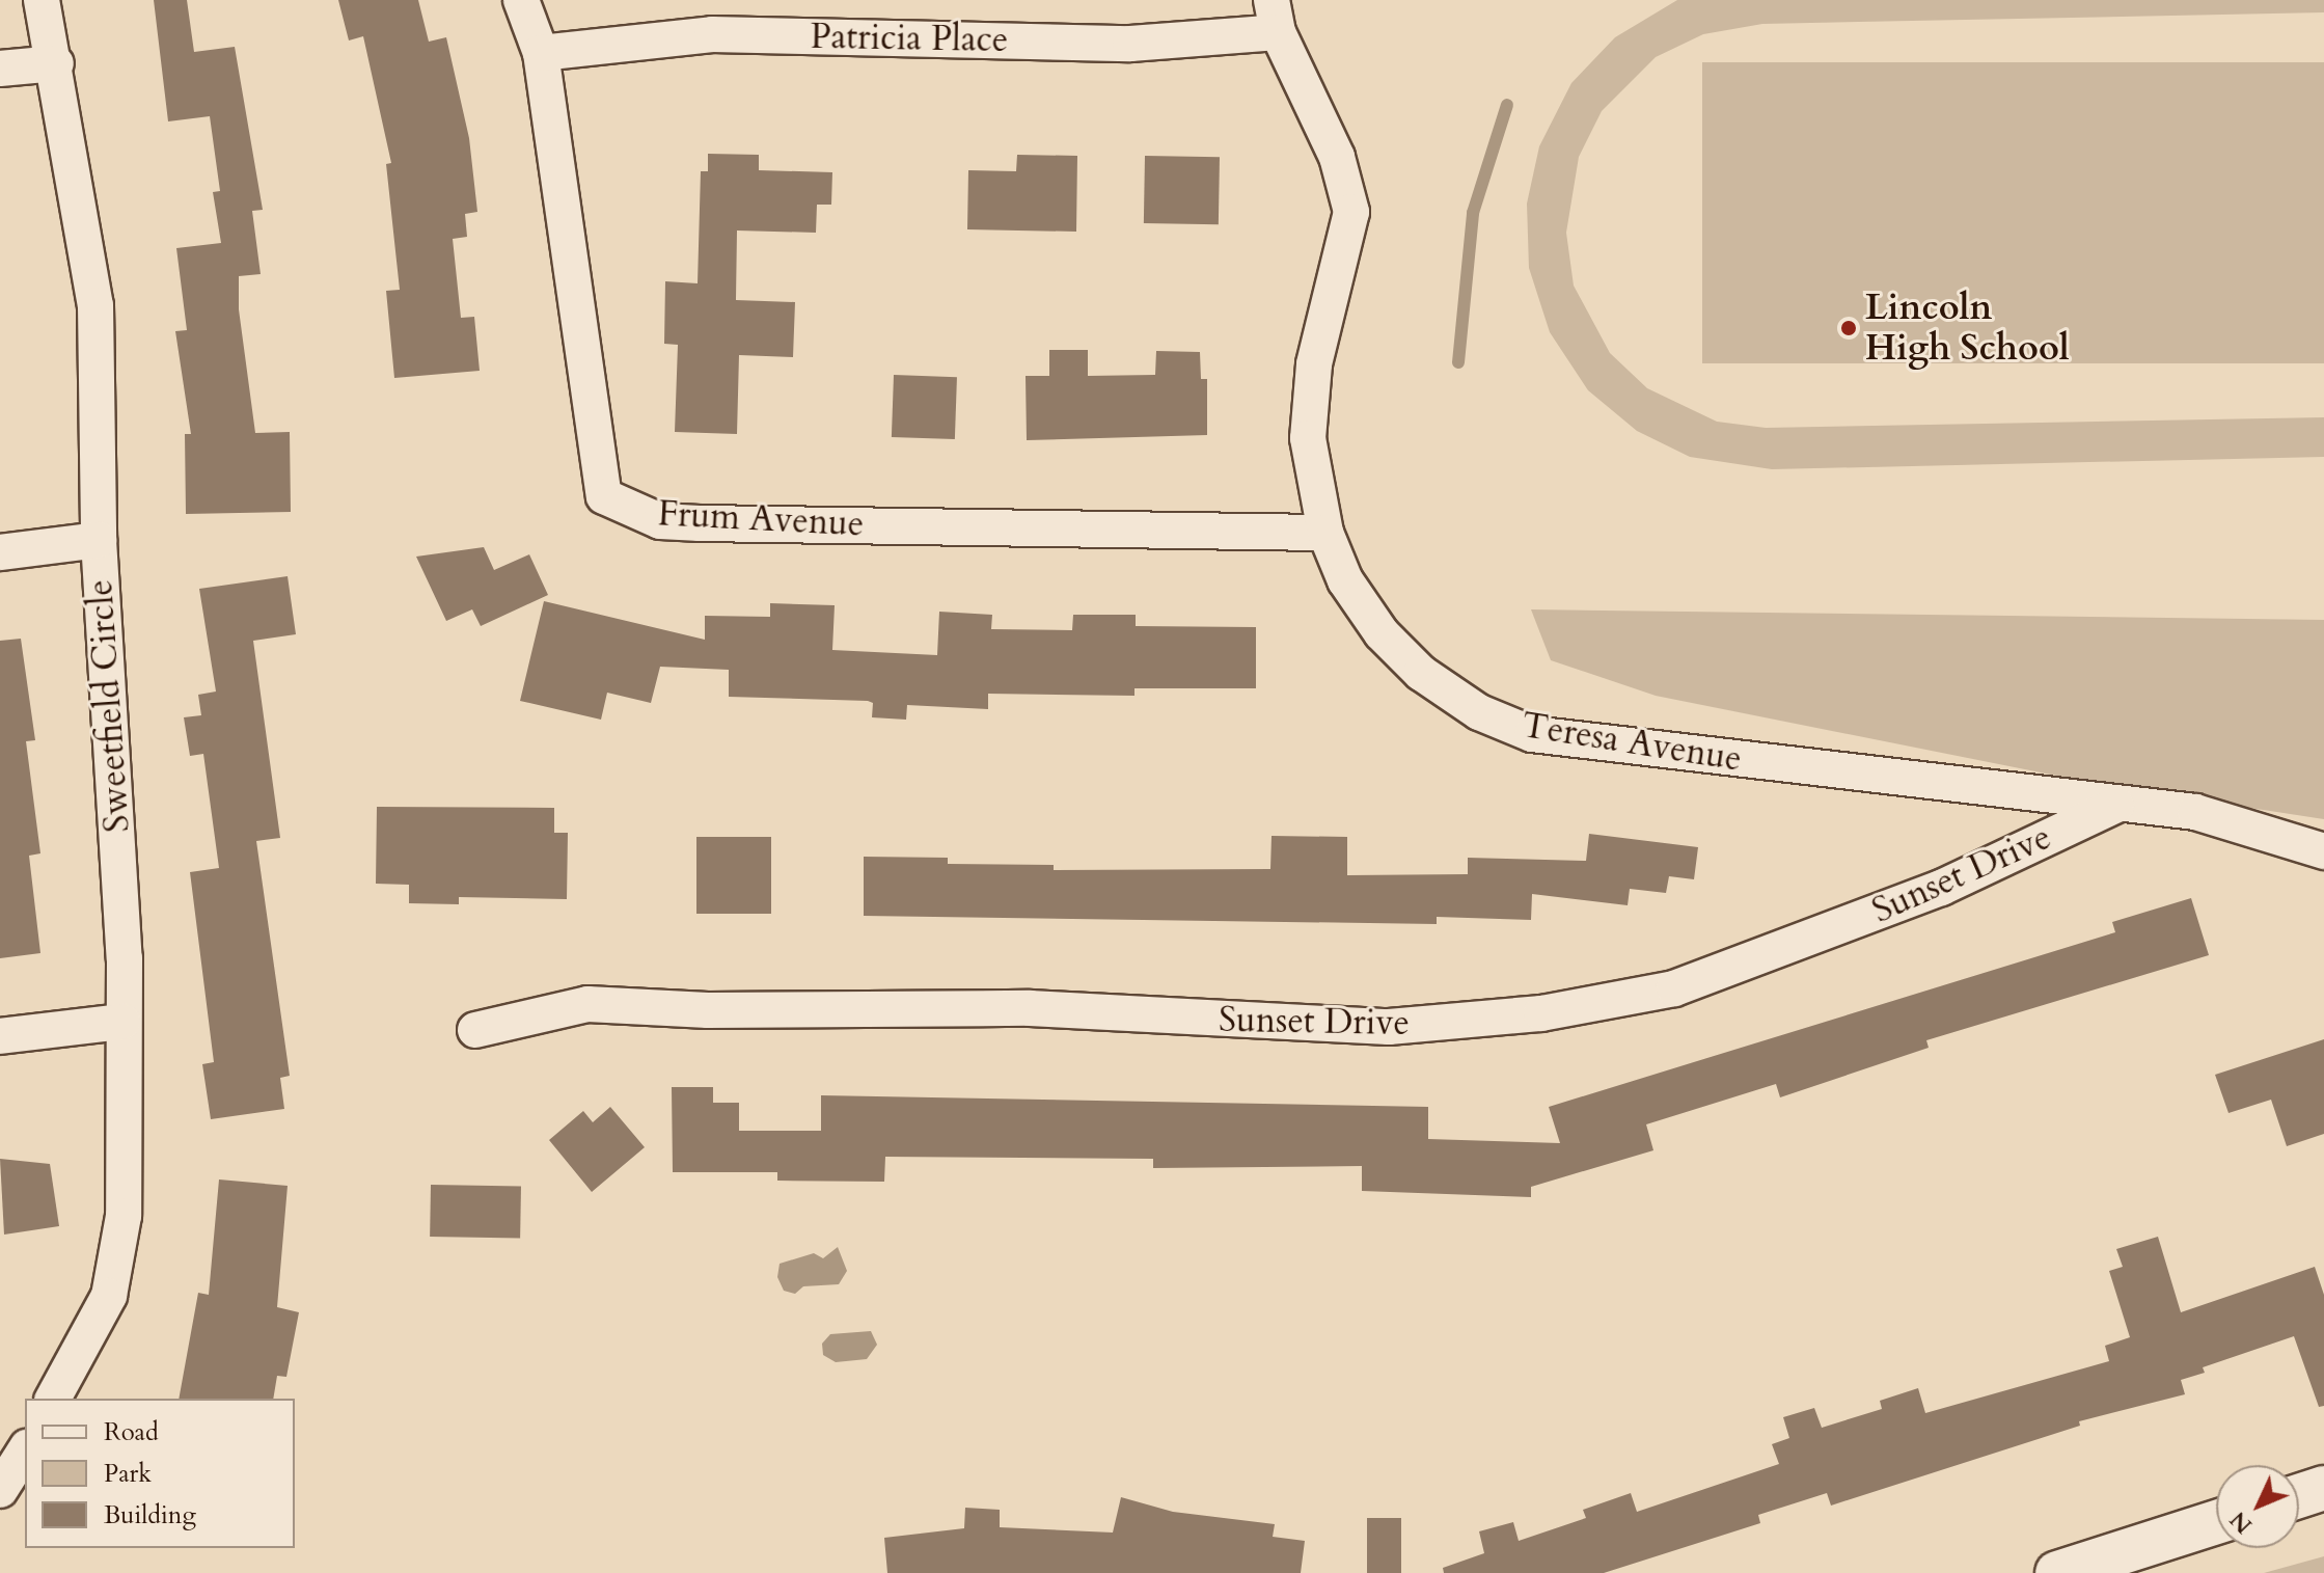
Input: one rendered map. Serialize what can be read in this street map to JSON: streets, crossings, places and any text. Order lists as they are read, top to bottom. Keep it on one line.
{"streets":{"street":["Patricia Place","Frum Avenue","Sweetfield Circle","Teresa Avenue","Sunset Drive"]},"crossings":[["Patricia Place","Frum Avenue"],["Patricia Place","Teresa Avenue"],["Frum Avenue","Teresa Avenue"],["Teresa Avenue","Sunset Drive"]],"places":["Lincoln High School"],"legend":["Road","Park","Building"],"north":"bottom left"}
